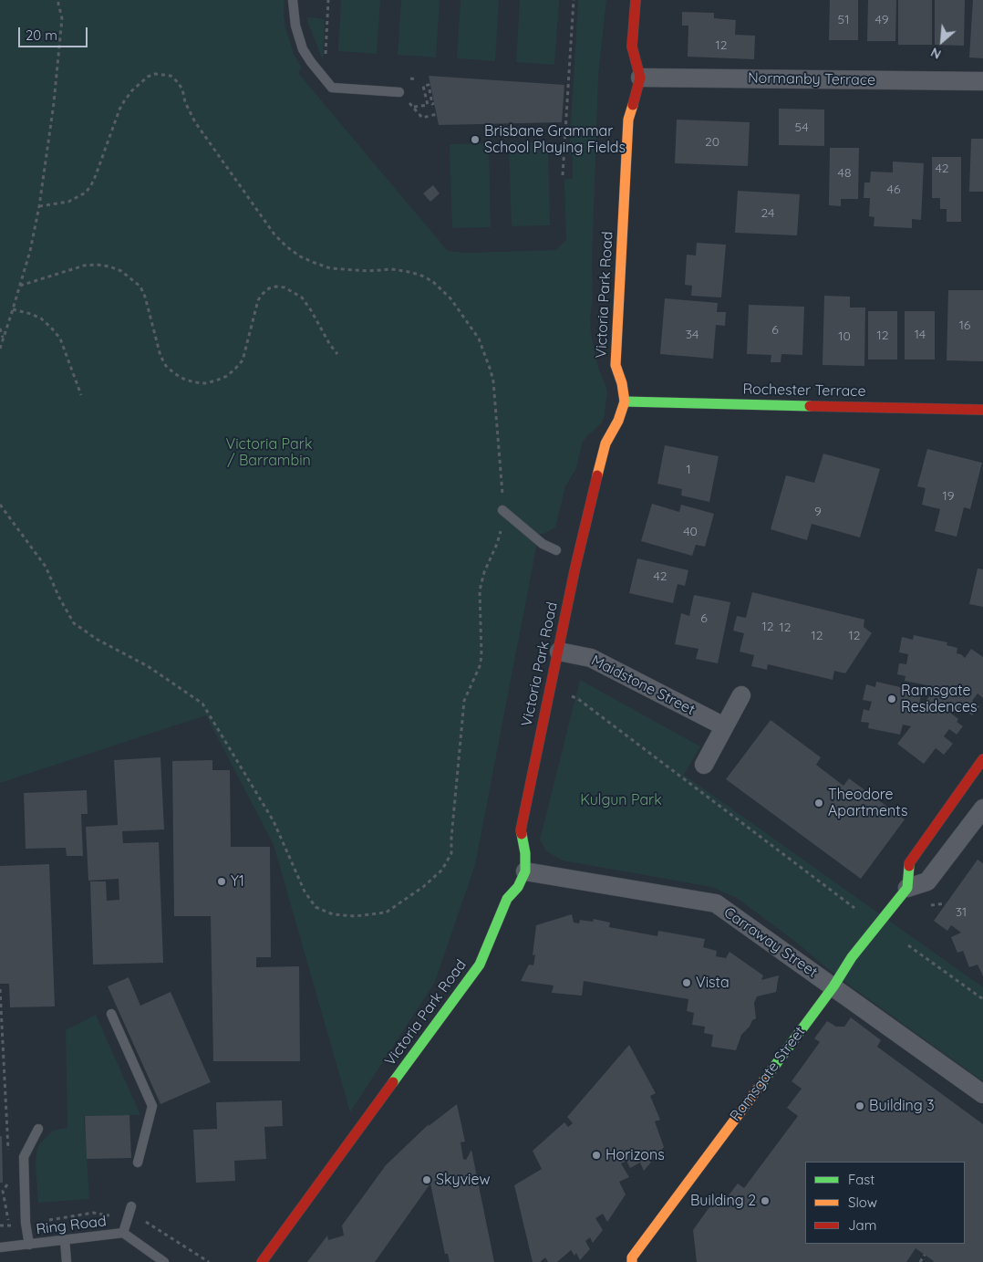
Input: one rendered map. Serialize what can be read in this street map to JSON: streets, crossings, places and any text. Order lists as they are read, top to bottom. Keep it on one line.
{"streets":{"street":["Normanby Terrace","Victoria Park Road","Rochester Terrace","Maidstone Street","Carraway Street","Ramsgate Street"],"lane":["Ring Road"]},"crossings":[["Normanby Terrace","Victoria Park Road"],["Victoria Park Road","Rochester Terrace"],["Victoria Park Road","Maidstone Street"],["Victoria Park Road","Carraway Street"],["Carraway Street","Ramsgate Street"]],"parks":["Victoria Park / Barrambin","Kulgun Park"],"places":["Brisbane Grammar School Playing Fields","Ramsgate Residences","Theodore Apartments","Y1","Vista","Building 3","Horizons","Skyview","Building 2"],"house_numbers":["51","49","12","54","20","42","48","46","24","16","6","34","14","12","10","1","19","9","40","42","6","12","12","12","12","31"],"legend":["Fast","Slow","Jam"],"scale_bar":"20 m","north":"bottom left"}
